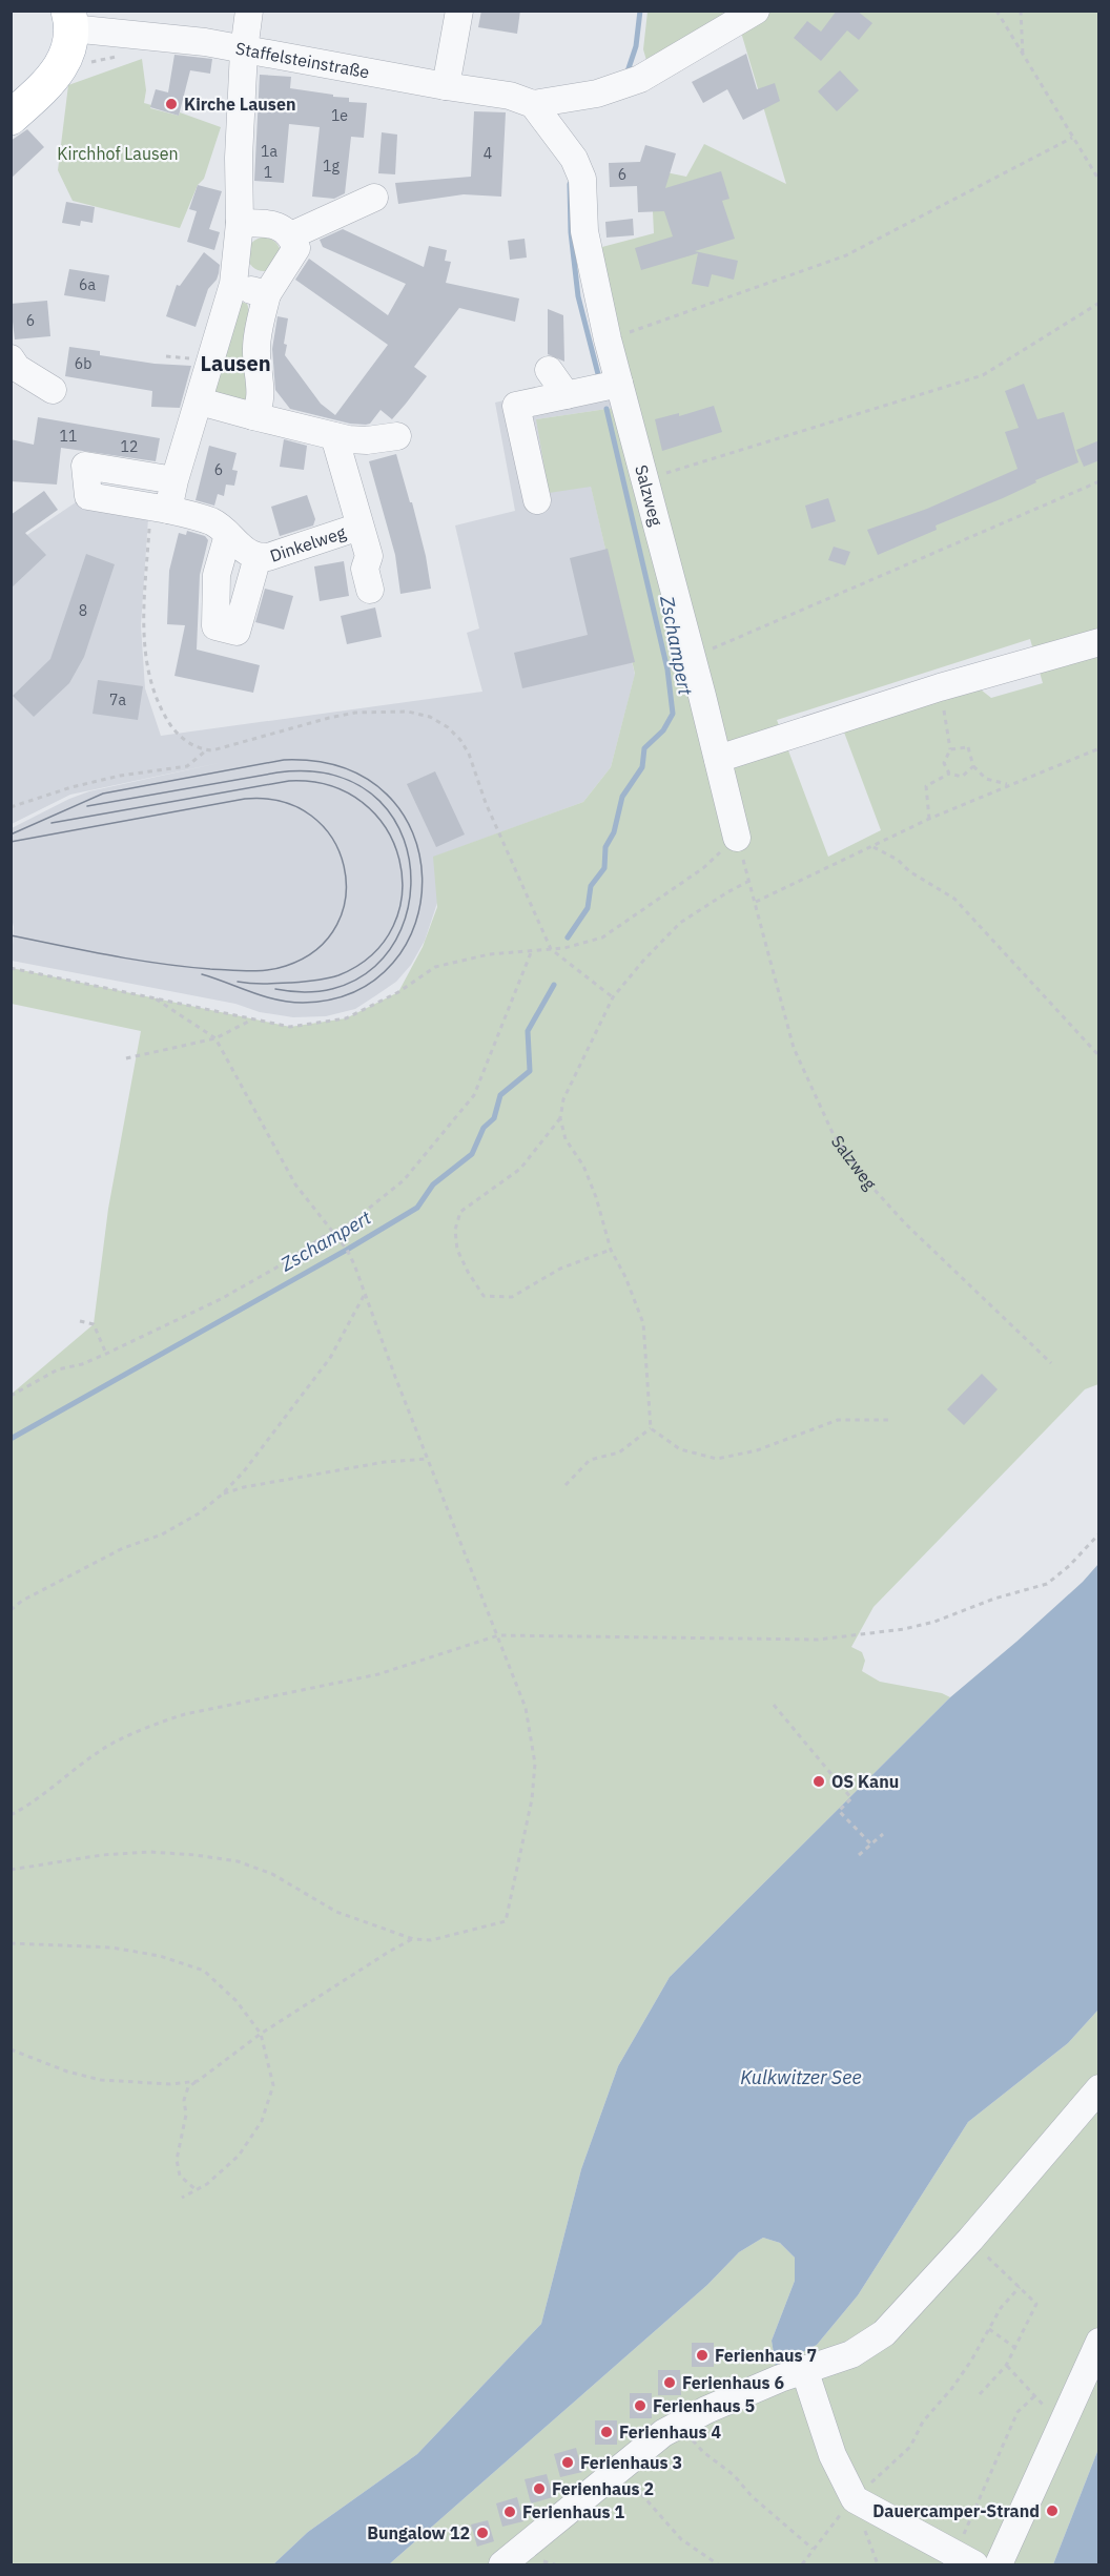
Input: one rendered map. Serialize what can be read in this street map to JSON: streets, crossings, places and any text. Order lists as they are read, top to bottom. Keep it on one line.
{"streets":{"street":["Staffelsteinstraße","Salzweg","Dinkelweg"]},"crossings":[["Staffelsteinstraße","Salzweg"]],"districts":["Lausen"],"water":["Zschampert","Kulkwitzer See"],"parks":["Kirchhof Lausen"],"places":["Kirche Lausen","OS Kanu","Ferienhaus 7","Ferienhaus 6","Ferienhaus 5","Ferienhaus 4","Ferienhaus 3","Ferienhaus 2","Dauercamper-Strand","Ferienhaus 1","Bungalow 12"],"house_numbers":["1e","1a","4","1g","1","6","6a","6","6b","11","12","6","8","7a"]}
